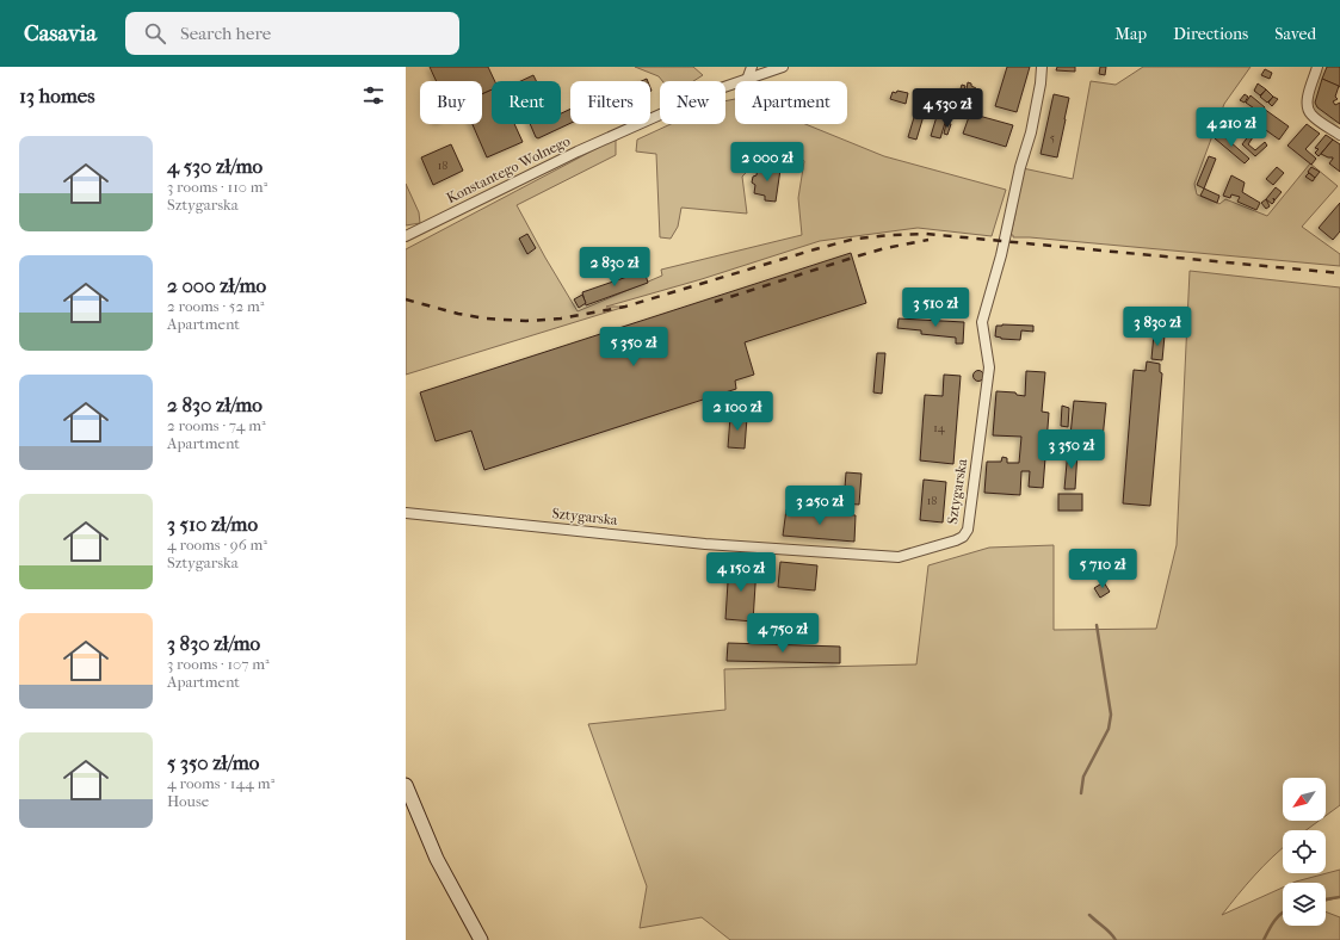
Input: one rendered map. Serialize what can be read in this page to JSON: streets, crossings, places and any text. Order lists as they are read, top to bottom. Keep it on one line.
{"streets":{"street":["Konstantego Wolnego","Sztygarska"]},"house_numbers":["5","18","14","18"],"north":"bottom left","page":{"header":"Casavia","search":"Search here","nav":["Map","Directions","Saved"],"heading":"13 homes","chip":["Buy","Rent","Filters","New","Apartment"],"price":["4 530 zł","4 210 zł","2 000 zł","2 830 zł","3 510 zł","3 830 zł","5 350 zł","2 100 zł","3 350 zł","3 250 zł","5 710 zł","4 150 zł","4 750 zł"],"list":[{"name":"4 530 zł/mo","note":"3 rooms · 110 m² · Sztygarska"},{"name":"2 000 zł/mo","note":"2 rooms · 52 m² · Apartment"},{"name":"2 830 zł/mo","note":"2 rooms · 74 m² · Apartment"},{"name":"3 510 zł/mo","note":"4 rooms · 96 m² · Sztygarska"},{"name":"3 830 zł/mo","note":"3 rooms · 107 m² · Apartment"},{"name":"5 350 zł/mo","note":"4 rooms · 144 m² · House"}]}}
